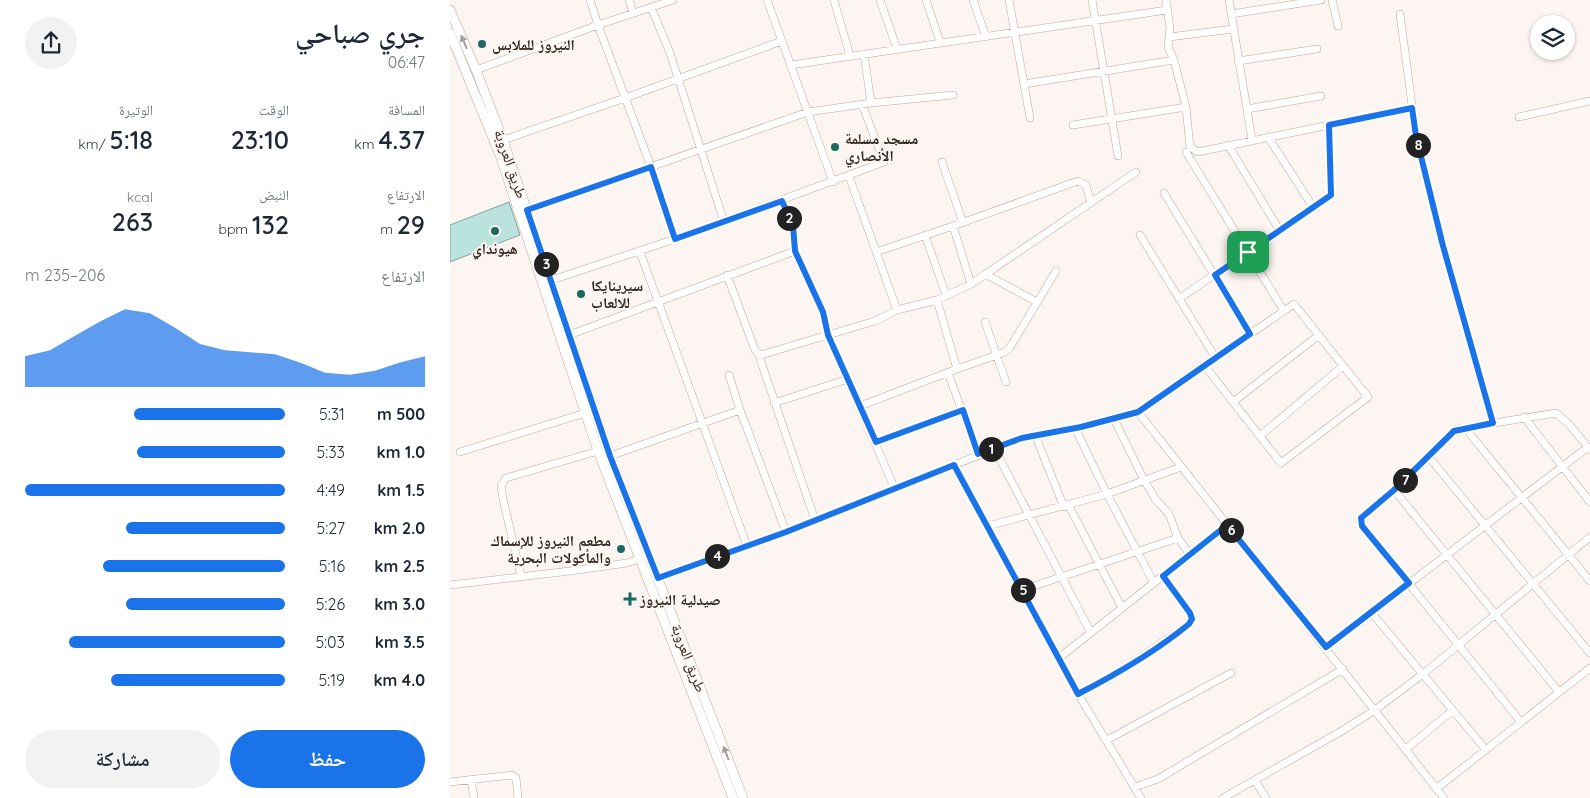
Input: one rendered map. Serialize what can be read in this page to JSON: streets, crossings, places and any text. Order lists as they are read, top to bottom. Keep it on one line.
{"streets":{"main road":["طريق العروبة"]},"places":{"other":["النيروز للملابس","مسجد مسلمة الأنصاري","هيونداي","سيرينايكا للالعاب","مطعم النيروز للإسماك والمأكولات البحرية"],"health":["صيدلية النيروز"]},"page":{"heading":["جري صباحي","06:47"],"stats":[["المسافة","4.37 km"],["الوقت","23:10"],["الوتيرة","5:18 /km"],["الارتفاع","29 m"],["النبض","132 bpm"],["kcal","263"]],"pins":["8","2","3","1","7","6","4","5"],"chart":["الارتفاع","206–235 m"],"list":[{"name":"500 m","note":"5:31"},{"name":"1.0 km","note":"5:33"},{"name":"1.5 km","note":"4:49"},{"name":"2.0 km","note":"5:27"},{"name":"2.5 km","note":"5:16"},{"name":"3.0 km","note":"5:26"},{"name":"3.5 km","note":"5:03"},{"name":"4.0 km","note":"5:19"}],"buttons":["حفظ","مشاركة"]}}
